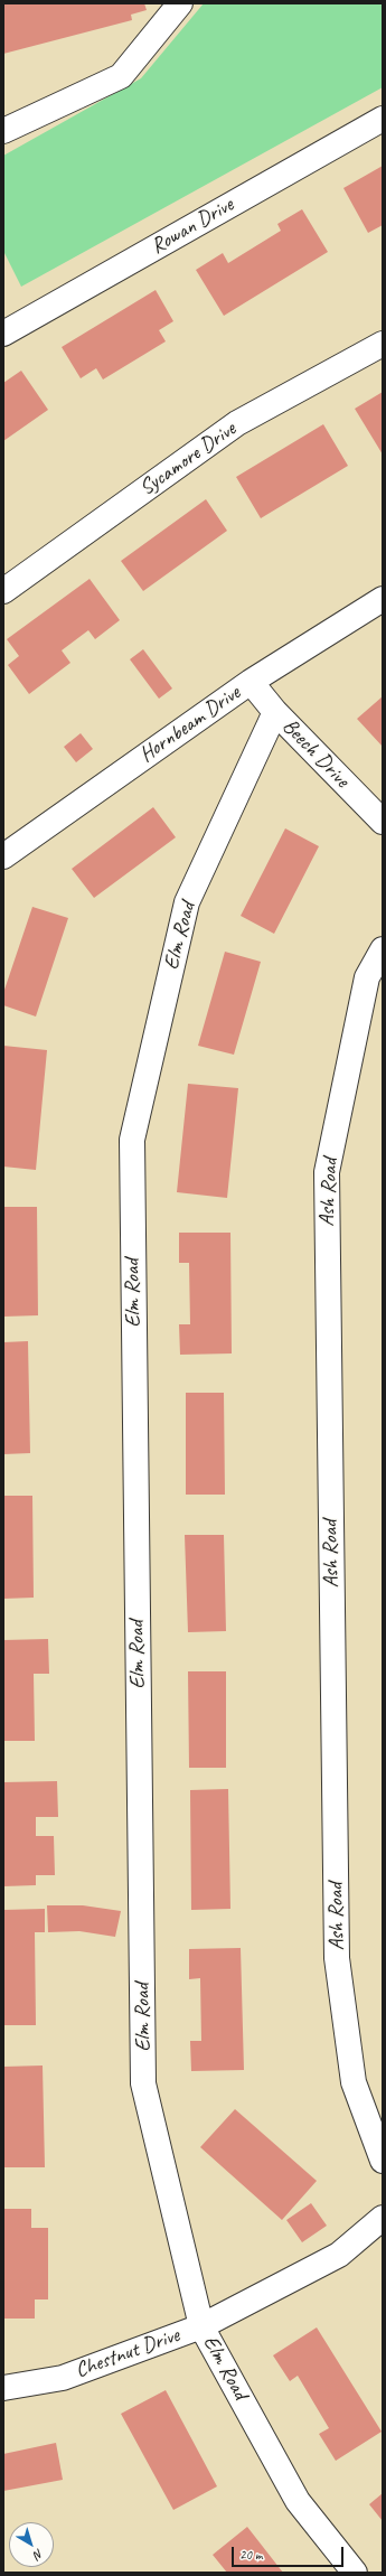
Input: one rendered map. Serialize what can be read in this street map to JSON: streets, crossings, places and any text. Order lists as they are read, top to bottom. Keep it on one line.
{"streets":{"street":["Rowan Drive","Sycamore Drive","Hornbeam Drive","Beech Drive","Elm Road","Ash Road","Chestnut Drive"]},"crossings":[["Hornbeam Drive","Beech Drive"],["Beech Drive","Elm Road"],["Elm Road","Chestnut Drive"]],"scale_bar":"20 m","north":"bottom right"}
